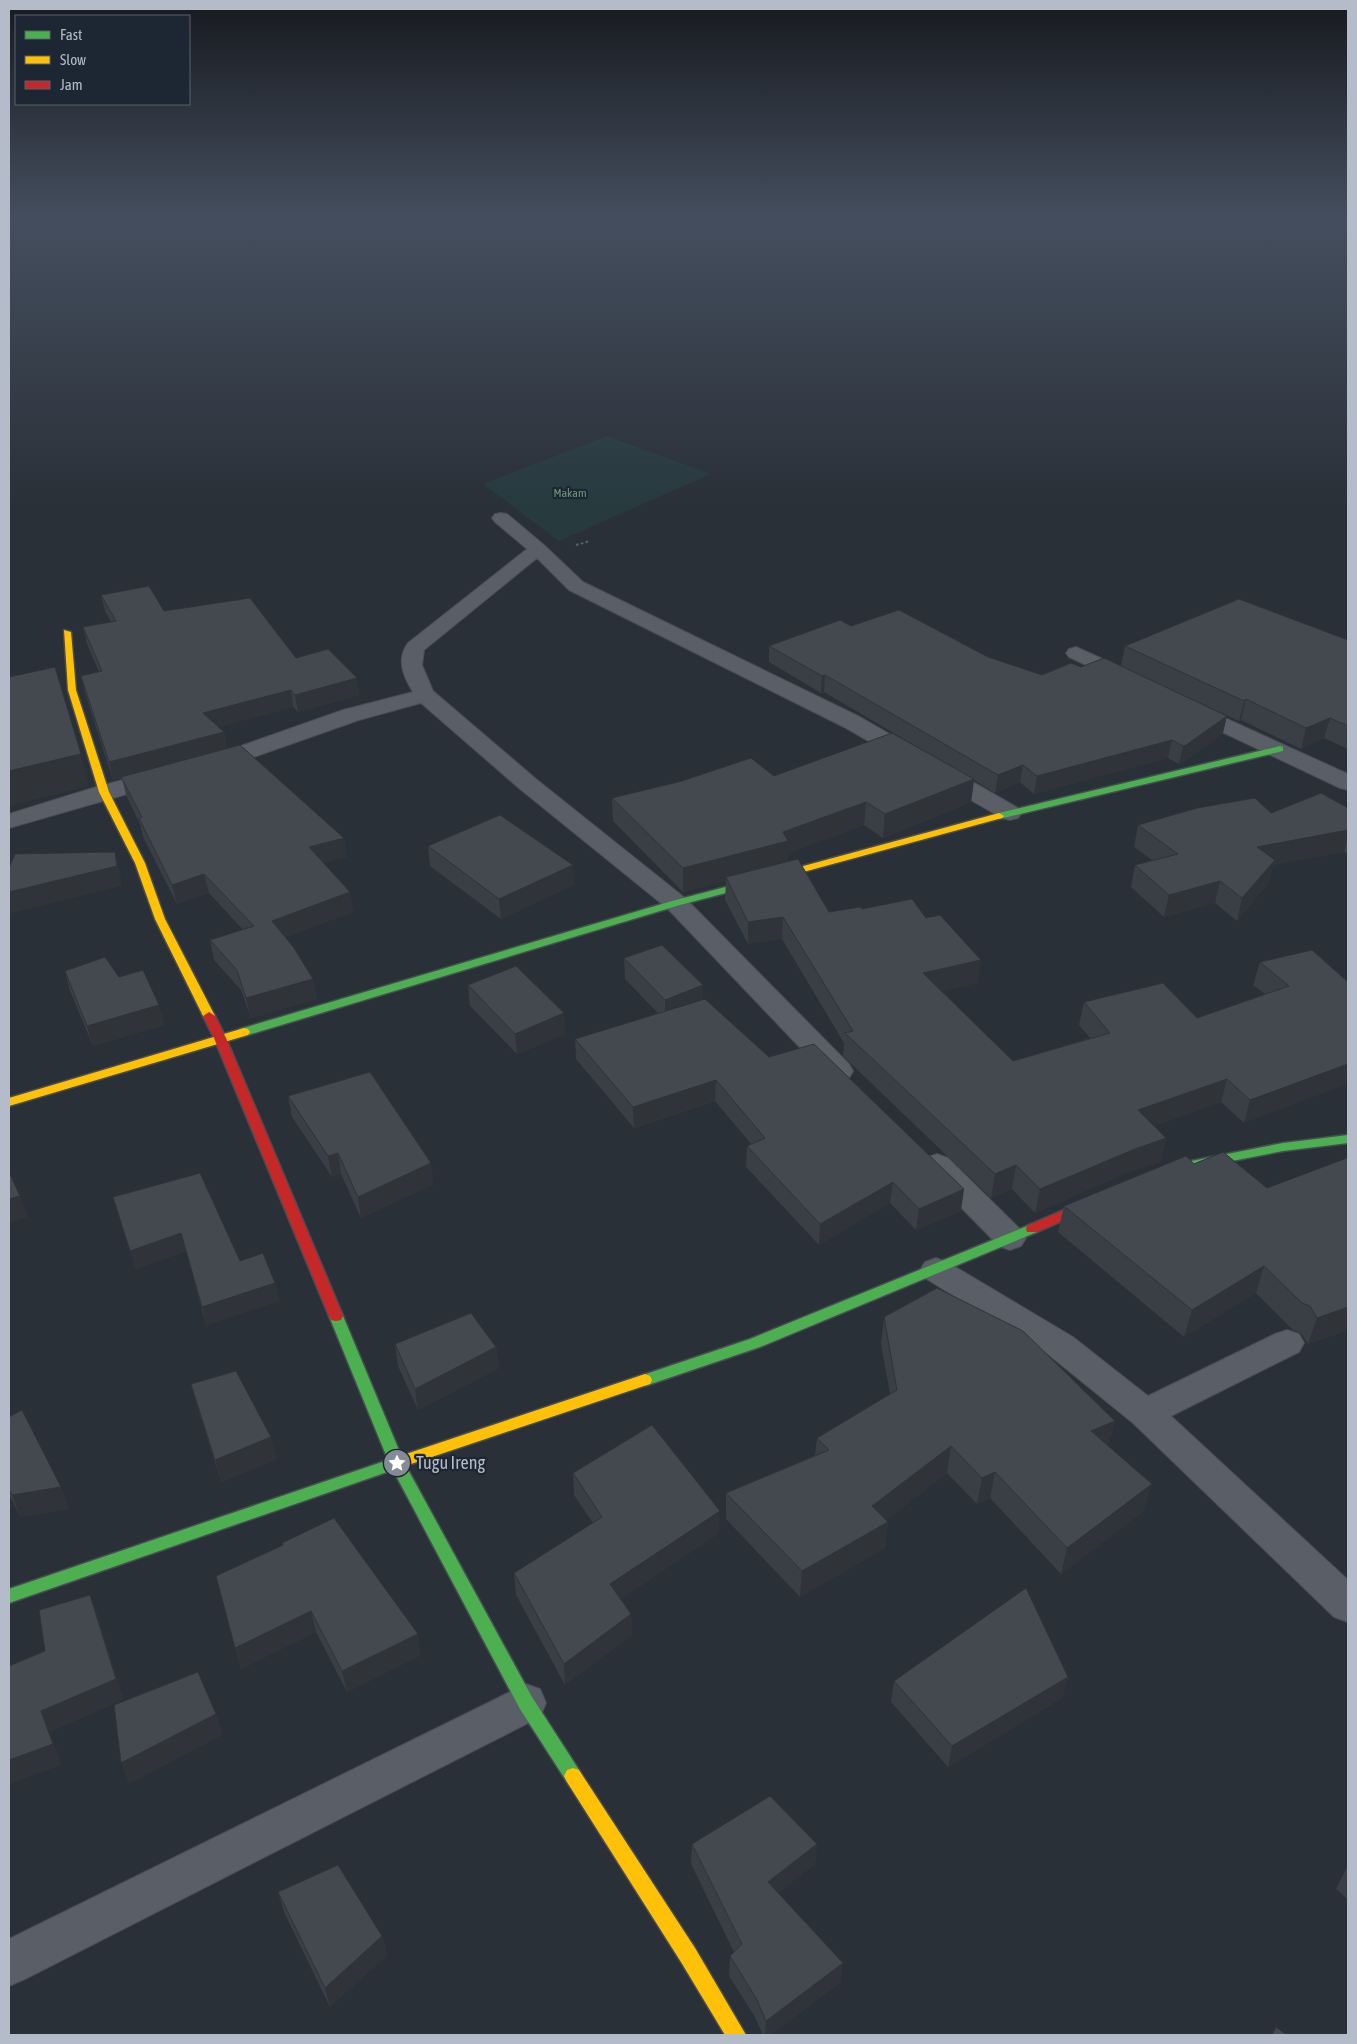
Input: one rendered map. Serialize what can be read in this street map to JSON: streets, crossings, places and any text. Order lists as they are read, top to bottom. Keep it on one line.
{"parks":["Makam"],"places":{"place":["Tugu Ireng"]},"legend":["Fast","Slow","Jam"]}
